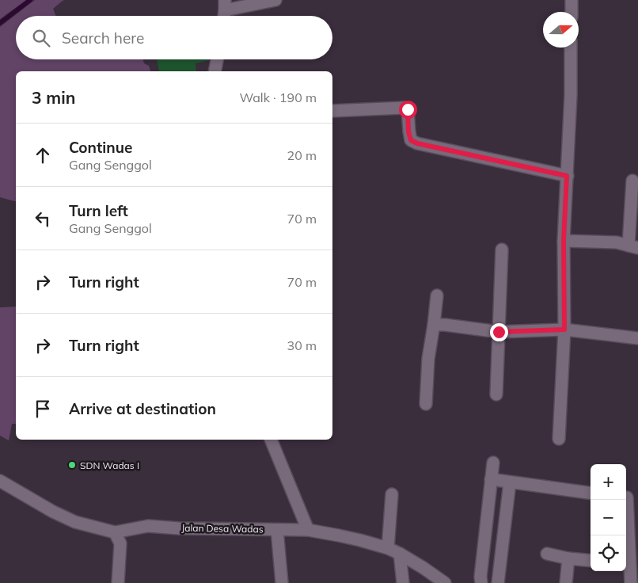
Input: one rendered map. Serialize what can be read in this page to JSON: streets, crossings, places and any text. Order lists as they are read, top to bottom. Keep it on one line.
{"streets":{"street":["Jalan Desa Wadas"]},"places":["SDN Wadas I"],"north":"right","page":{"search":"Search here","heading":["3 min","Walk · 190 m"],"list":[["Continue","Gang Senggol","20 m"],["Turn left","Gang Senggol","70 m"],["Turn right","70 m"],["Turn right","30 m"],"Arrive at destination"],"map_buttons":["+","−"]}}
